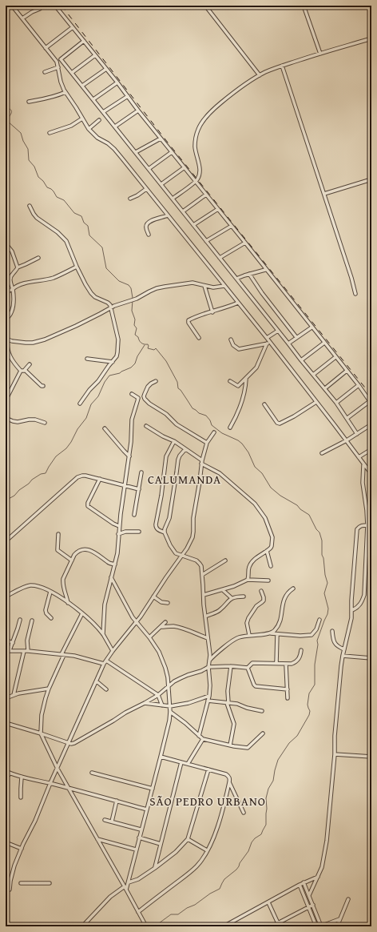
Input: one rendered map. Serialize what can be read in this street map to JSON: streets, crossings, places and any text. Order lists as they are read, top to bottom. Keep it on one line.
{"districts":["CALUMANDA","SÃO PEDRO URBANO"]}
